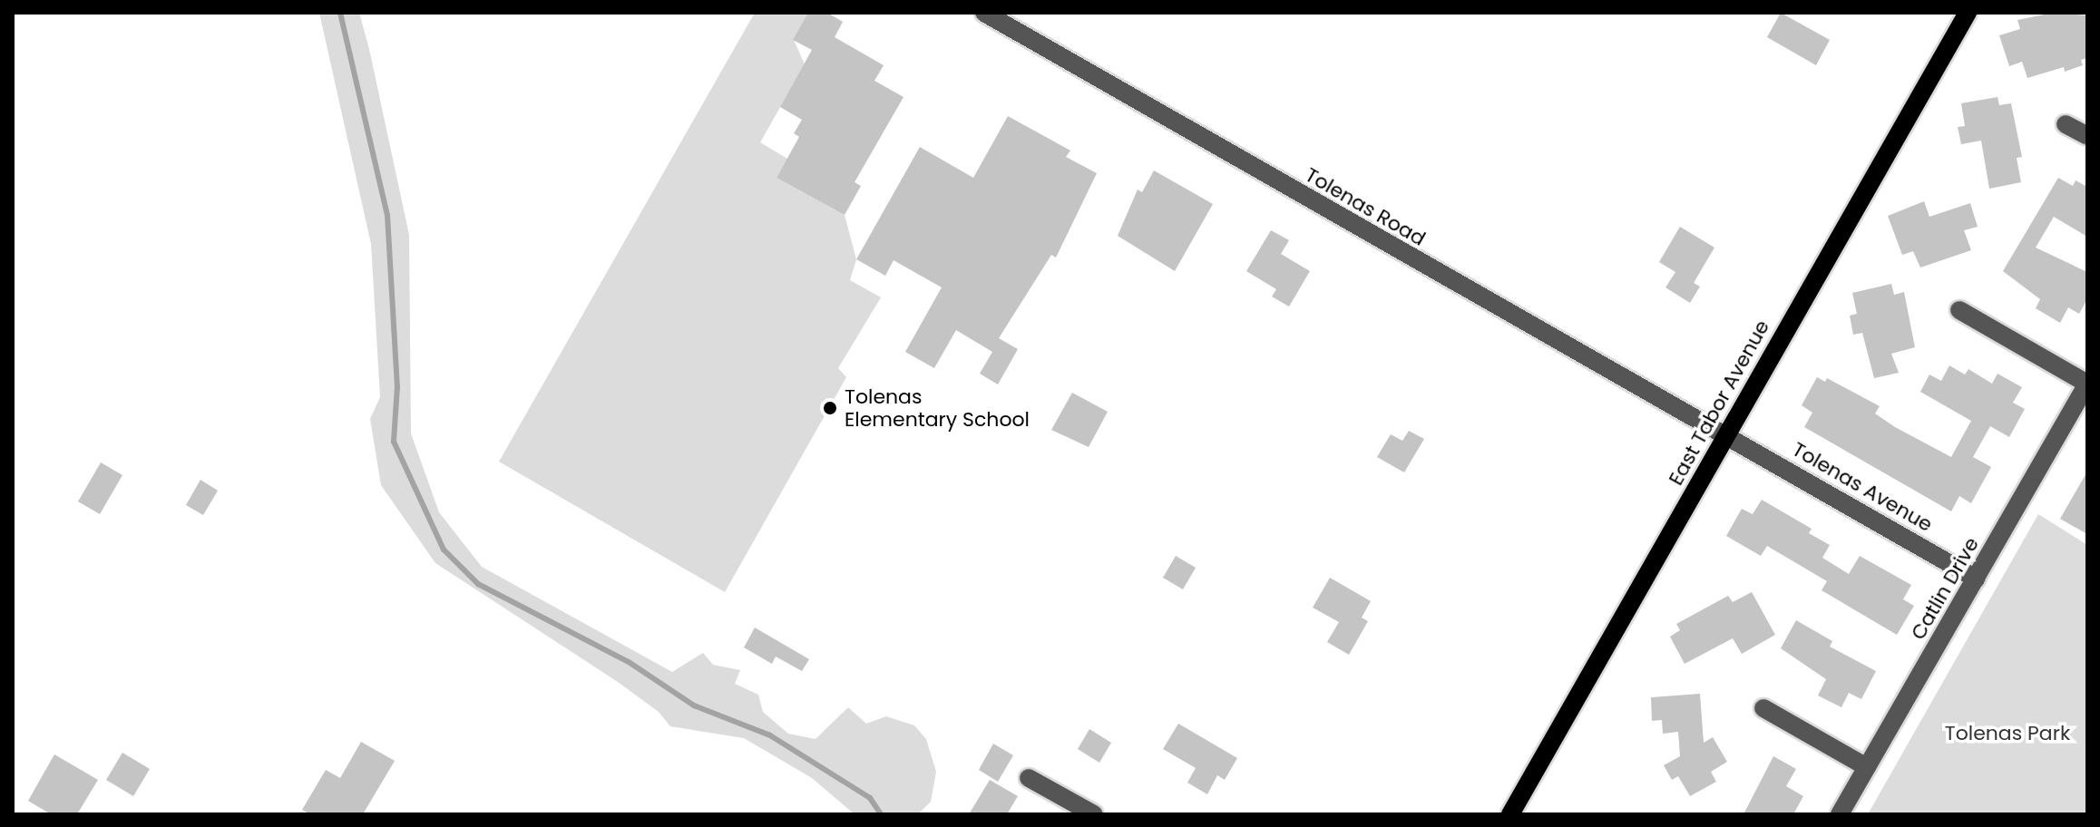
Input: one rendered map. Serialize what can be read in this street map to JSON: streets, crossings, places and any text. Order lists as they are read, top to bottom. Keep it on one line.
{"streets":{"main road":["East Tabor Avenue"],"street":["Tolenas Road","Tolenas Avenue","Catlin Drive"]},"crossings":[["Tolenas Road","East Tabor Avenue"],["Tolenas Road","Tolenas Avenue"],["East Tabor Avenue","Tolenas Avenue"],["Tolenas Avenue","Catlin Drive"]],"parks":["Tolenas Park"],"places":["Tolenas Elementary School"]}
